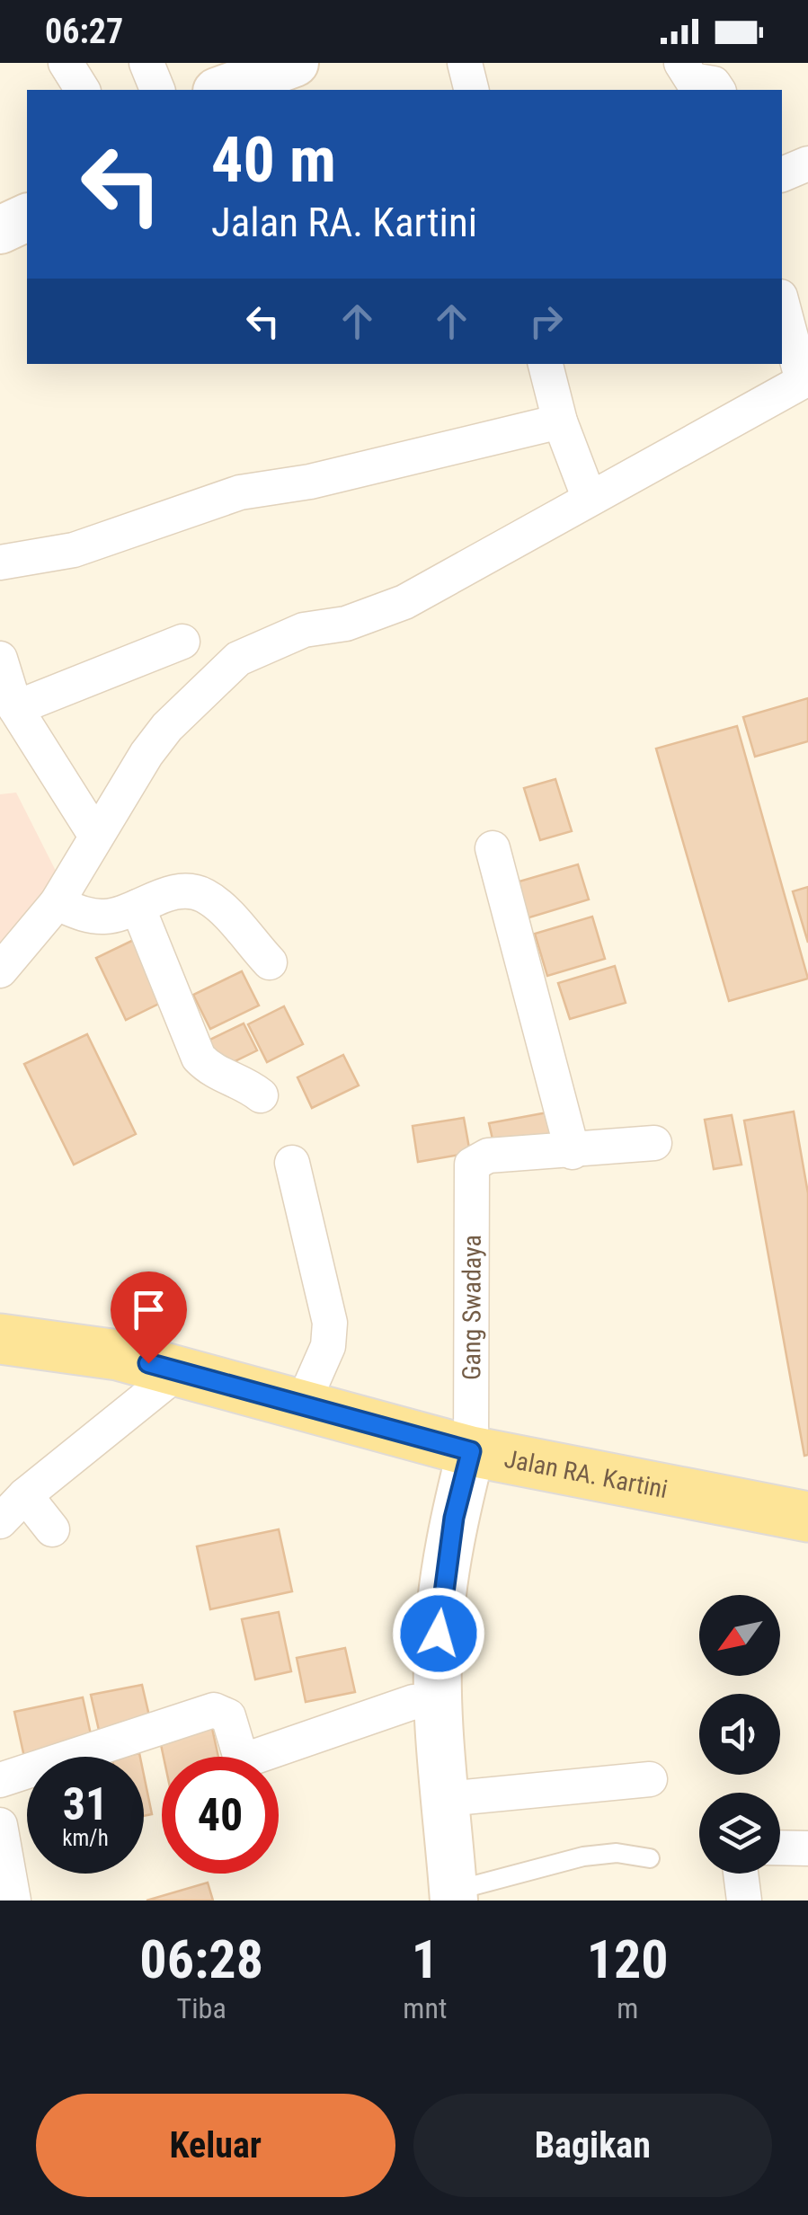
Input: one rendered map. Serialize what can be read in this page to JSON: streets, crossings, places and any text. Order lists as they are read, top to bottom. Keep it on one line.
{"streets":{"main road":["Jalan RA. Kartini"],"street":["Gang Swadaya"]},"crossings":[["Gang Swadaya","Jalan RA. Kartini"]],"north":"bottom left","page":{"status":"06:27","turn":["40 m","Jalan RA. Kartini"],"speed":"31 km/h","limit":"40","eta":["06:28","Tiba","1","mnt","120","m"],"buttons":["Keluar","Bagikan"]}}
